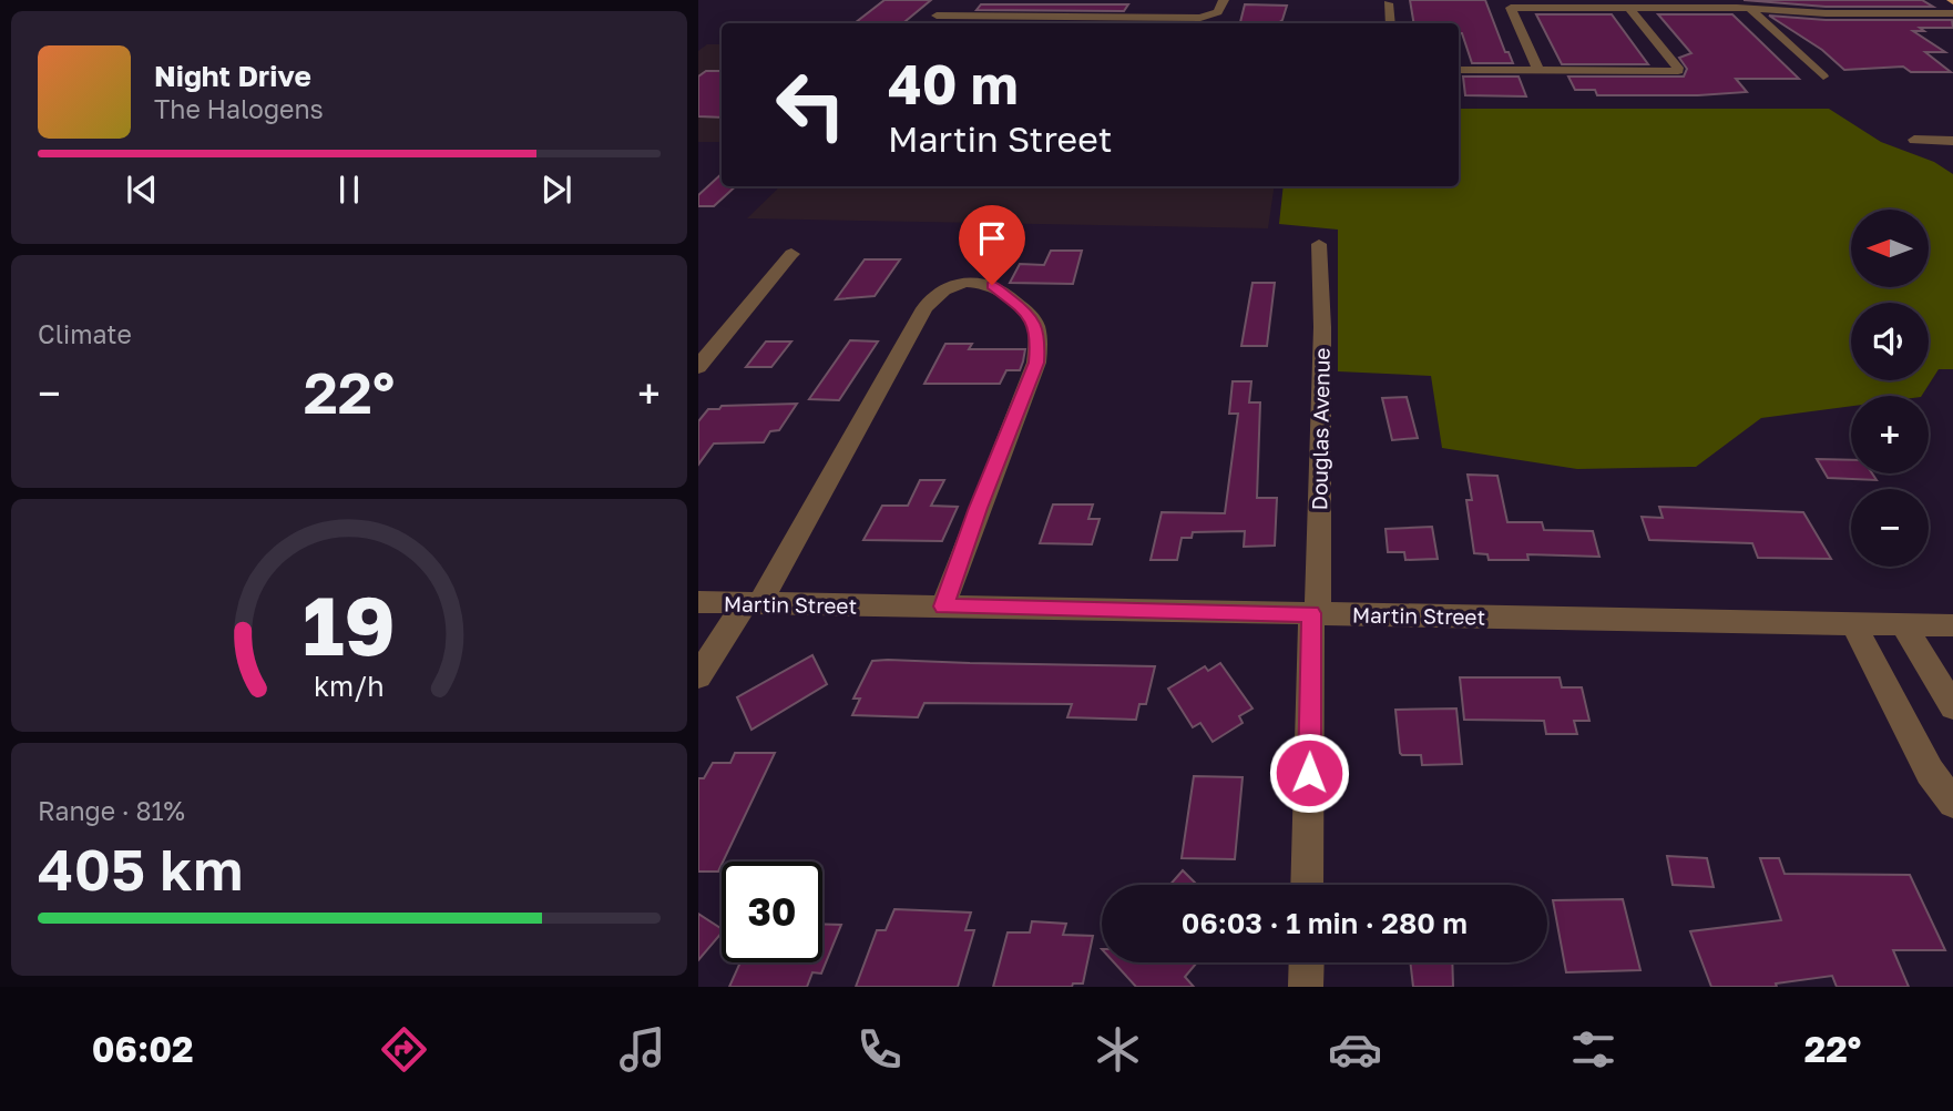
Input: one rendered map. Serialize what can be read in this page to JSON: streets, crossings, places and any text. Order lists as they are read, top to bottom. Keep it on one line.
{"streets":{"street":["Douglas Avenue","Martin Street"]},"crossings":[["Douglas Avenue","Martin Street"]],"north":"left","page":{"turn":["40 m","Martin Street"],"song":["Night Drive","The Halogens"],"map_buttons":["+","−"],"tile":["Climate",["Range · 81%","405 km"]],"heat":["−","22°","+"],"limit":"30","trip":"06:03 · 1 min · 280 m","tabs":["06:02","22°"],"gauge":["19","km/h"]}}
